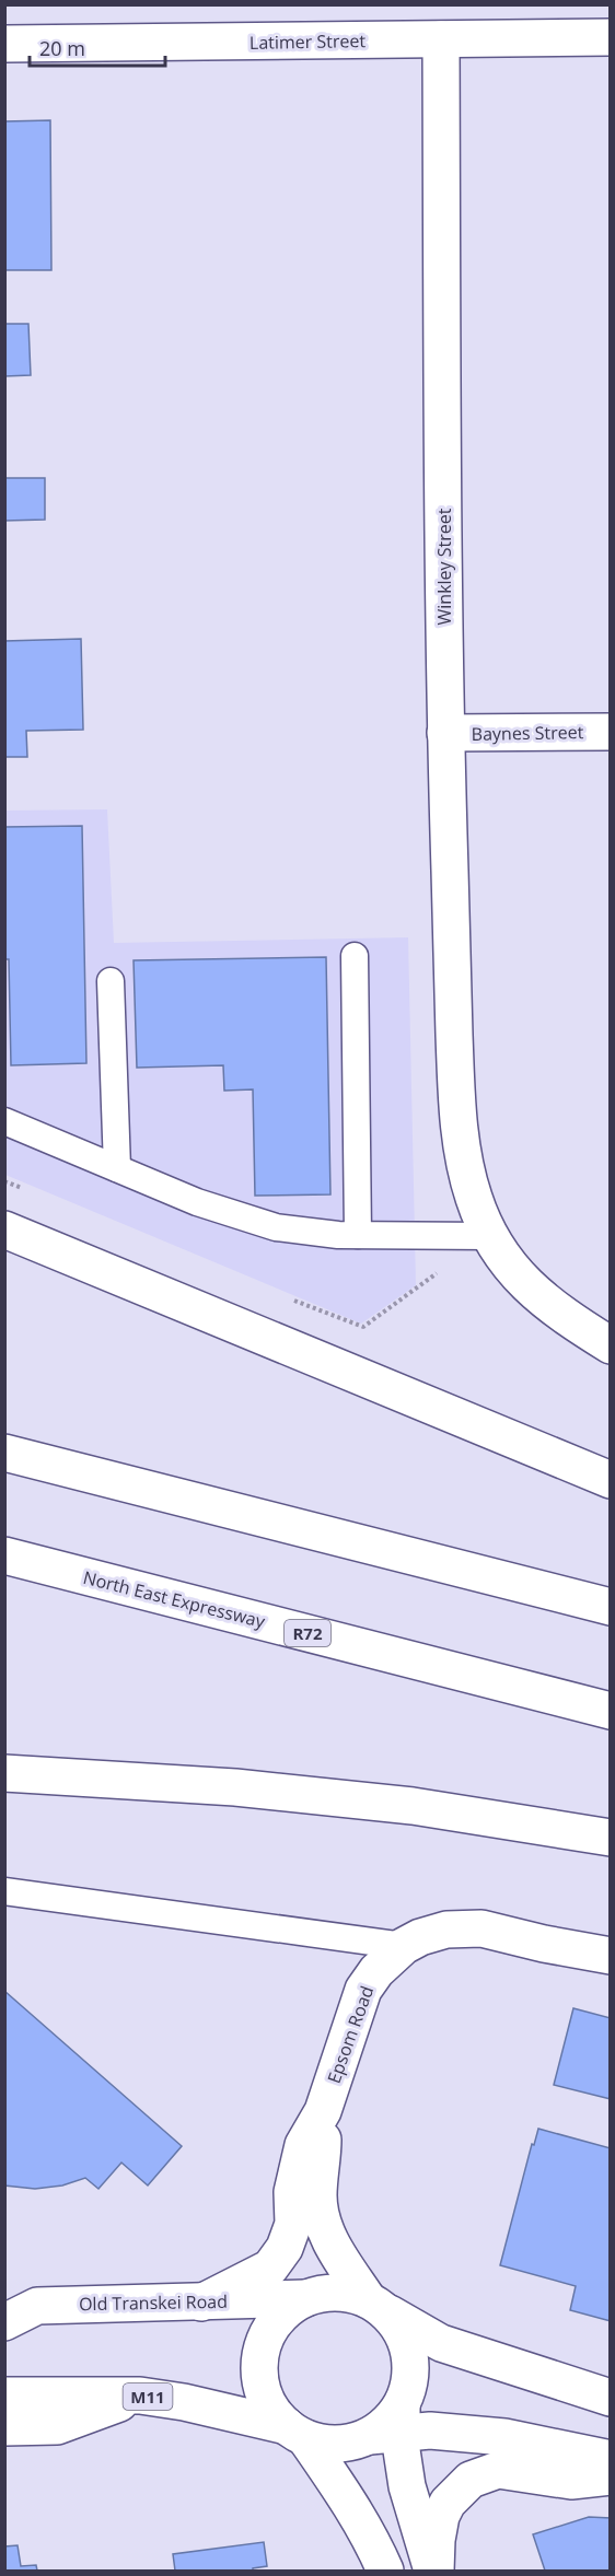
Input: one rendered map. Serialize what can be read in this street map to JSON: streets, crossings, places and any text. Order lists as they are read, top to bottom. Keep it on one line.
{"streets":{"main road":["Latimer Street","Winkley Street","Baynes Street","North East Expressway","R72","Epsom Road","Old Transkei Road","M11"]},"crossings":[["Latimer Street","Winkley Street"],["Winkley Street","Baynes Street"],["Epsom Road","Old Transkei Road"],["Epsom Road","M11"],["Old Transkei Road","M11"]],"scale_bar":"20 m"}
